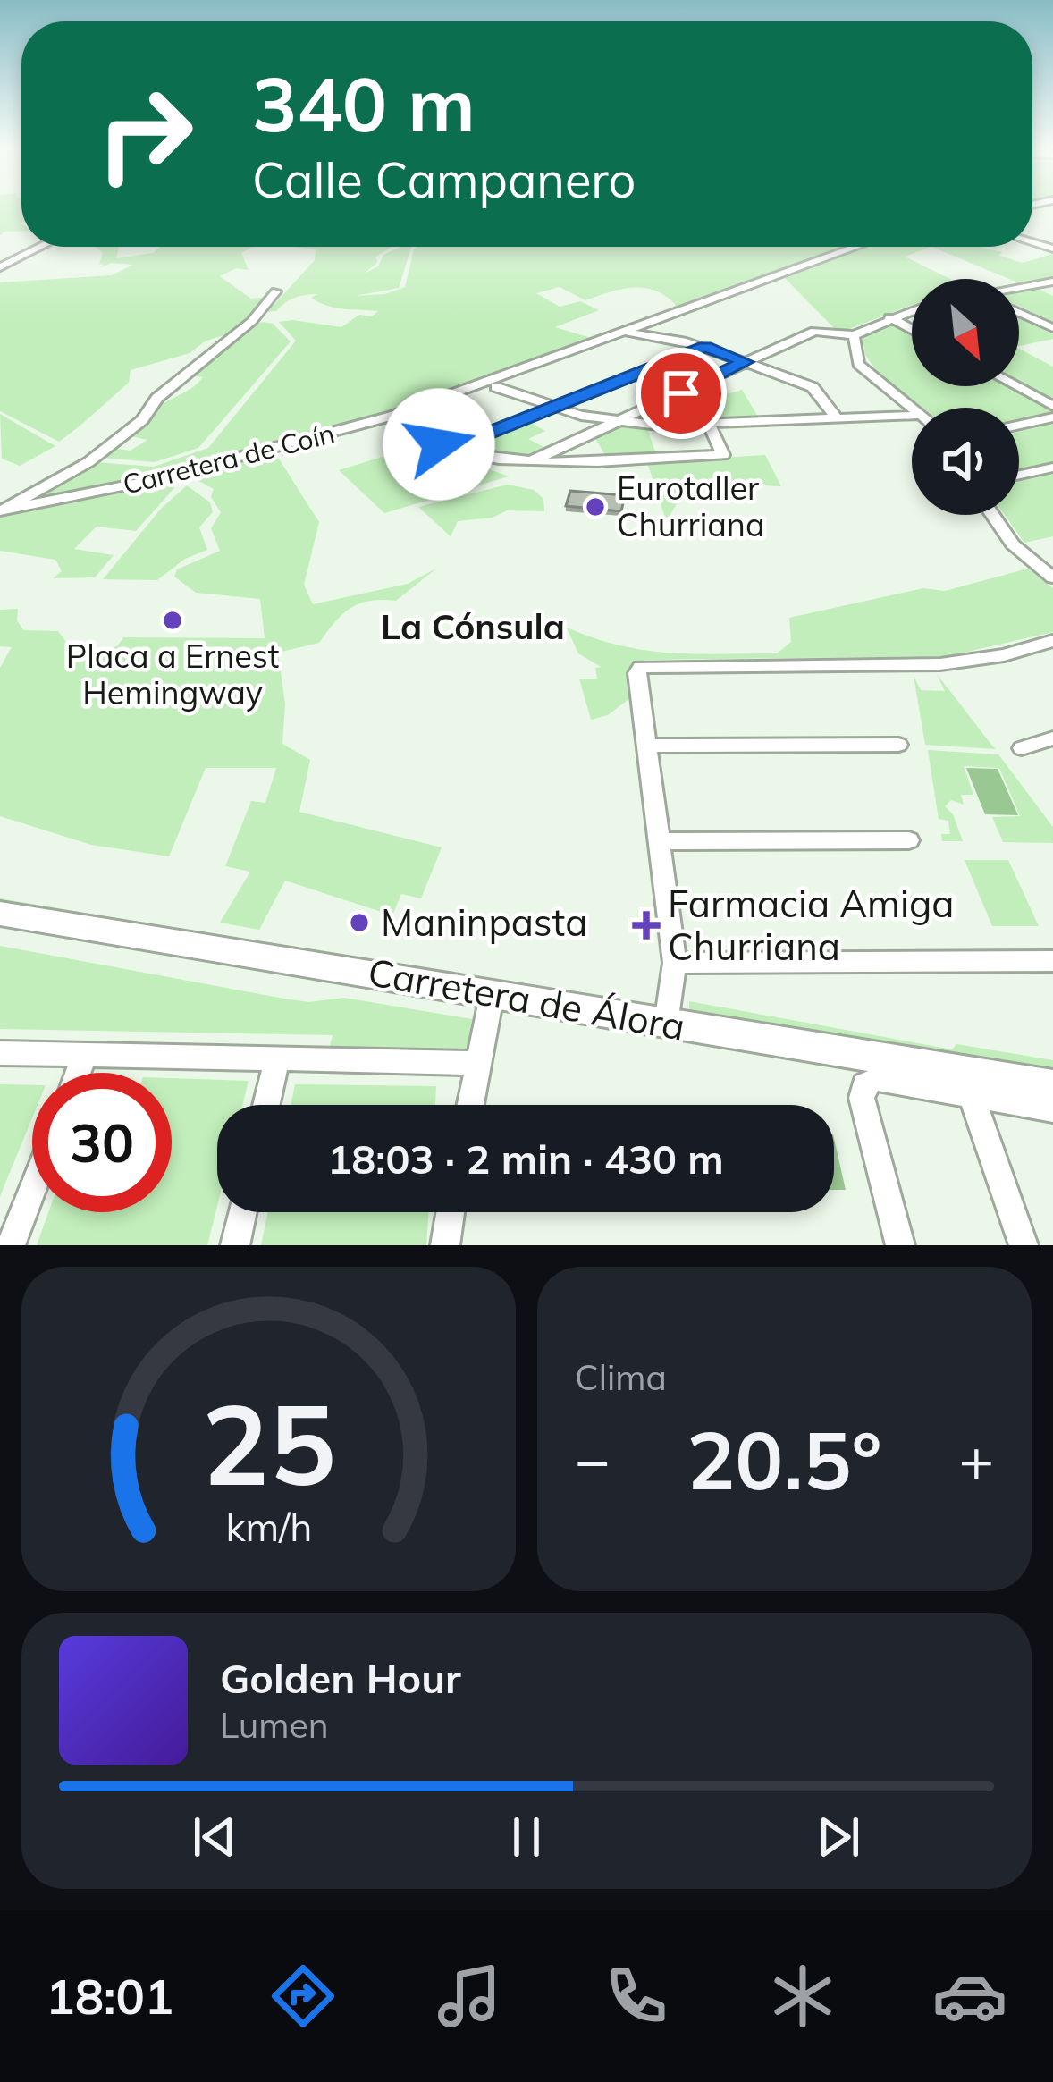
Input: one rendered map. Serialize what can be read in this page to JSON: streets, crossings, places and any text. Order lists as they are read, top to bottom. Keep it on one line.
{"streets":{"main road":["Carretera de Álora"],"street":["Carretera de Coín"]},"districts":["La Cónsula"],"places":{"other":["Eurotaller Churriana","Placa a Ernest Hemingway","Maninpasta"],"health":["Farmacia Amiga Churriana"]},"north":"bottom right","page":{"turn":["340 m","Calle Campanero"],"limit":"30","trip":"18:03 · 2 min · 430 m","tile":"Clima","heat":["−","20.5°","+"],"song":["Golden Hour","Lumen"],"tabs":"18:01","gauge":["25","km/h"]}}
